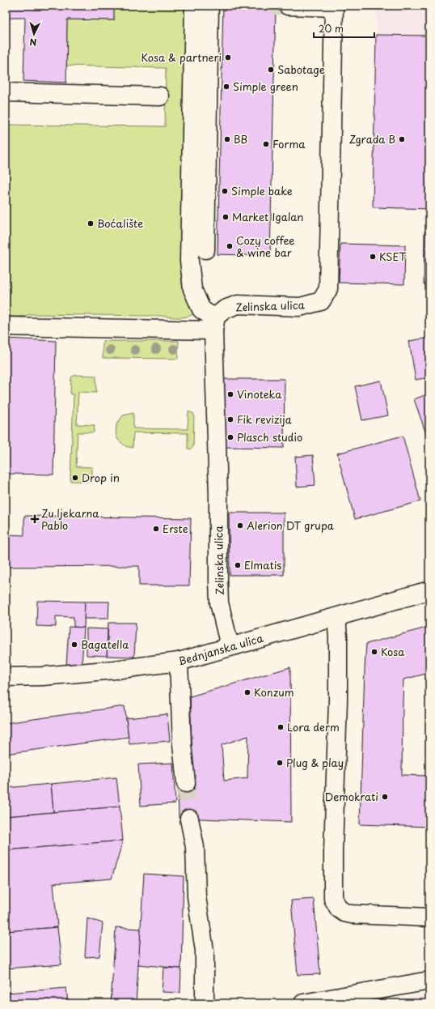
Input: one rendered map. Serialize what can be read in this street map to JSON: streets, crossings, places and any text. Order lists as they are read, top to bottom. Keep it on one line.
{"streets":{"street":["Zelinska ulica","Bednjanska ulica"]},"crossings":[["Zelinska ulica","Bednjanska ulica"]],"places":{"other":["Kosa & partneri","Sabotage","Simple green","BB","Zgrada B","Forma","Simple bake","Market Igalan","Boćalište","Cozy coffee & wine bar","KSET","Vinoteka","Fik revizija","Plasch studio","Drop in","Alerion DT grupa","Erste","Elmatis","Bagatella","Kosa","Konzum","Lora derm","Plug & play","Demokrati"],"health":["Zu ljekarna Pablo"]},"scale_bar":"20 m","north":"bottom"}
